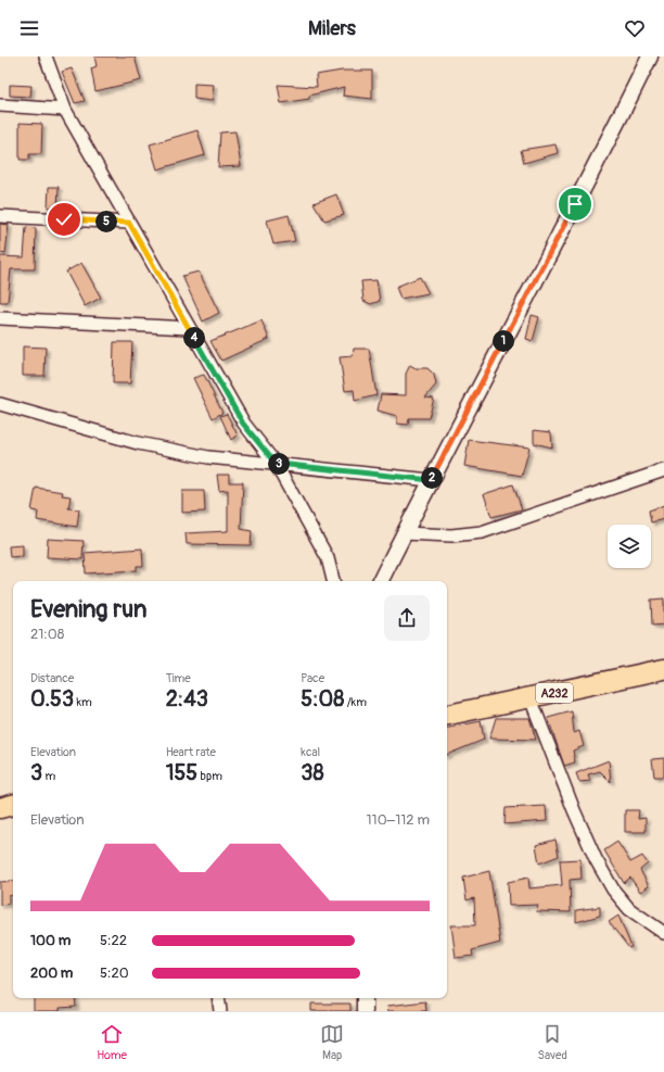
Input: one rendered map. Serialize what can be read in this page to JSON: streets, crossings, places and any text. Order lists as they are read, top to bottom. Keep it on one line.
{"streets":{"main road":["A232"]},"page":{"header":"Milers","pins":["5","4","1","3","2"],"heading":["Evening run","21:08"],"stats":[["Distance","0.53 km"],["Time","2:43"],["Pace","5:08 /km"],["Elevation","3 m"],["Heart rate","155 bpm"],["kcal","38"]],"chart":["Elevation","110–112 m"],"list":[{"name":"100 m","note":"5:22"},{"name":"200 m","note":"5:20"}],"tabs":["Home","Map","Saved"]}}
